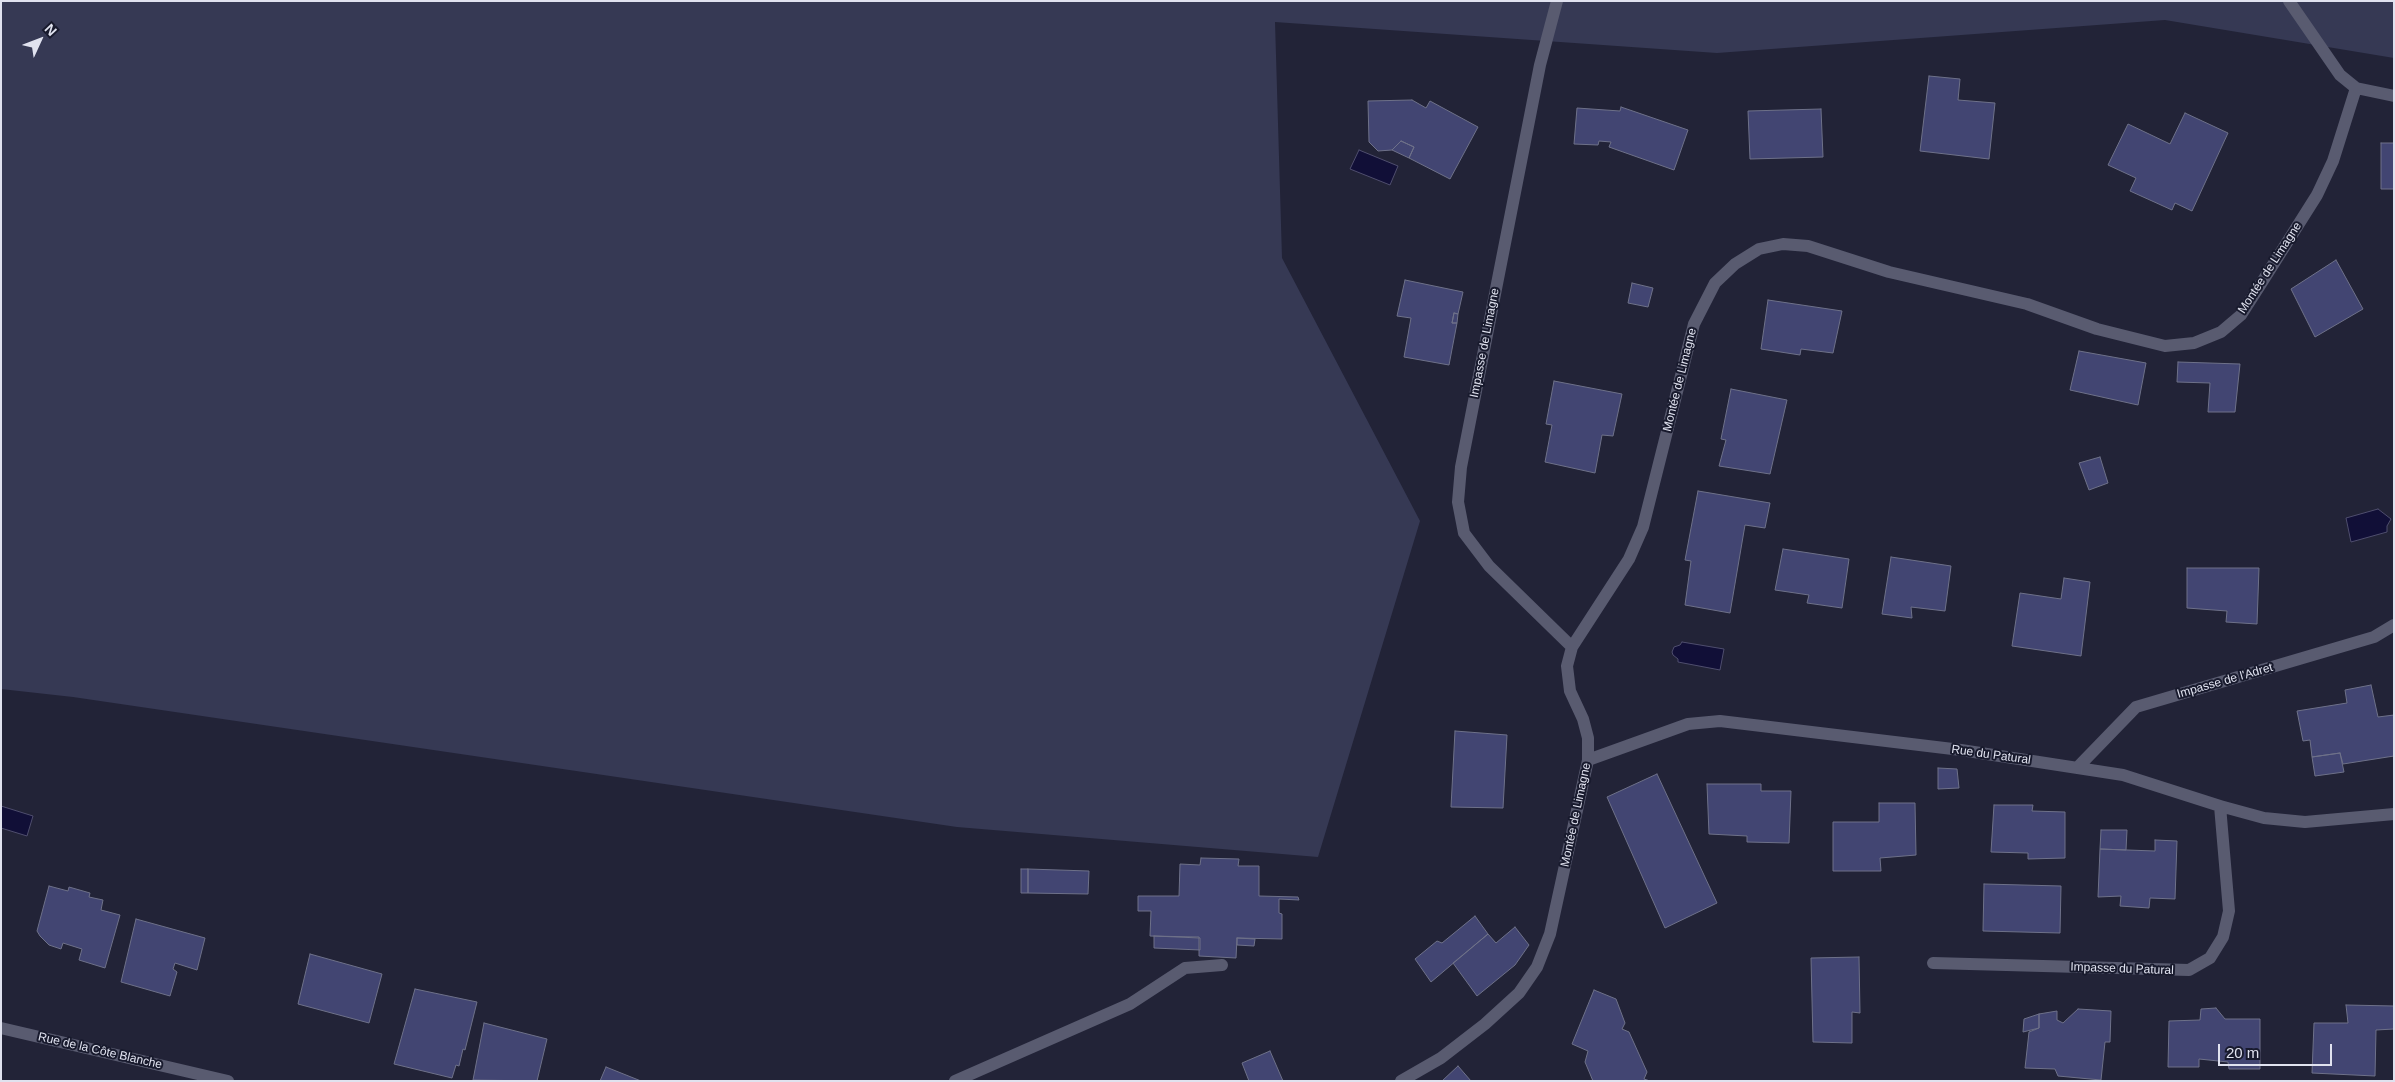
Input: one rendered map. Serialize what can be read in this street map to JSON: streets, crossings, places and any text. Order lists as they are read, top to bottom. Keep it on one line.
{"streets":{"street":["Montée de Limagne","Impasse de Limagne","Impasse de l'Adret","Rue du Patural","Impasse du Patural","Rue de la Côte Blanche"]},"crossings":[["Montée de Limagne","Impasse de Limagne"],["Montée de Limagne","Rue du Patural"],["Impasse de l'Adret","Rue du Patural"],["Rue du Patural","Impasse du Patural"]],"scale_bar":"20 m","north":"top right"}
